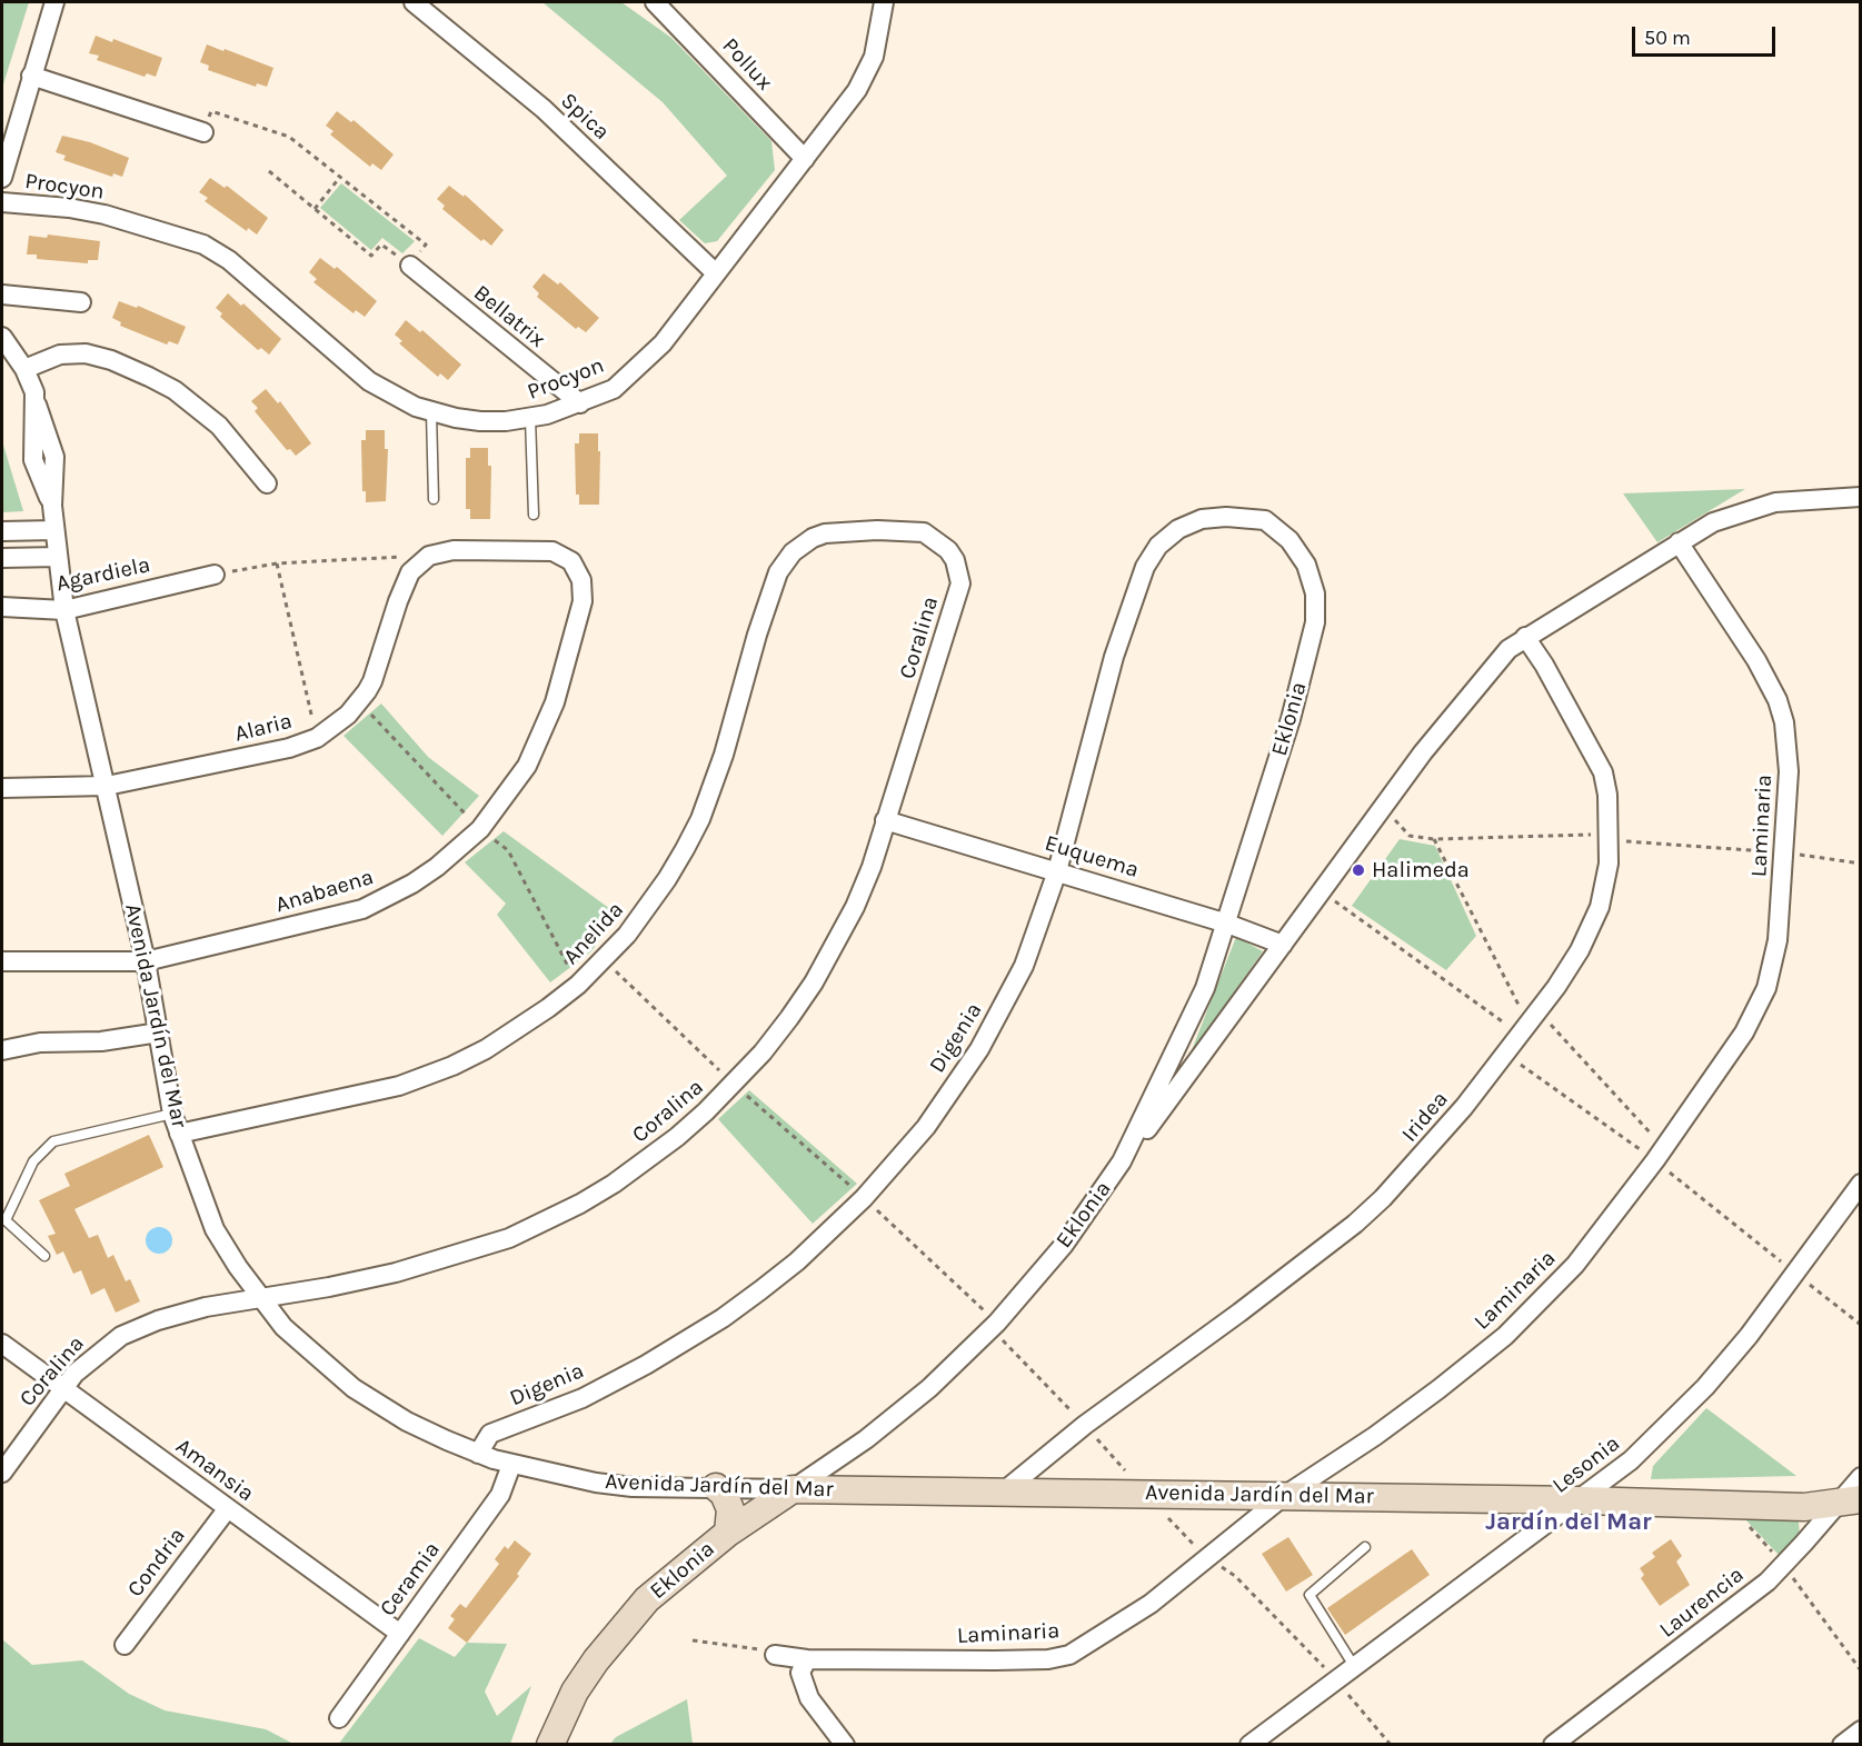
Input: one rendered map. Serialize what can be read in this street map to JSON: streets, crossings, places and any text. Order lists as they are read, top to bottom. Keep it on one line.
{"streets":{"street":["Pollux","Spica","Procyon","Bellatrix","Agardiela","Coralina","Eklonia","Alaria","Laminaria","Euquema","Anabaena","Anelida","Avenida Jardín del Mar","Digenia","Iridea","Lesonia","Amansia","Condria","Ceramia","Laurencia"]},"crossings":[["Pollux","Procyon"],["Spica","Procyon"],["Procyon","Bellatrix"],["Agardiela","Avenida Jardín del Mar"],["Coralina","Euquema"],["Coralina","Anelida"],["Coralina","Avenida Jardín del Mar"],["Coralina","Amansia"],["Eklonia","Euquema"],["Eklonia","Avenida Jardín del Mar"],["Eklonia","Digenia"],["Alaria","Anabaena"],["Alaria","Avenida Jardín del Mar"],["Laminaria","Avenida Jardín del Mar"],["Euquema","Digenia"],["Anabaena","Avenida Jardín del Mar"],["Anelida","Avenida Jardín del Mar"],["Avenida Jardín del Mar","Digenia"],["Avenida Jardín del Mar","Iridea"],["Avenida Jardín del Mar","Lesonia"],["Avenida Jardín del Mar","Ceramia"],["Avenida Jardín del Mar","Laurencia"],["Amansia","Condria"],["Amansia","Ceramia"]],"districts":["Jardín del Mar"],"places":["Halimeda"],"scale_bar":"50 m"}
